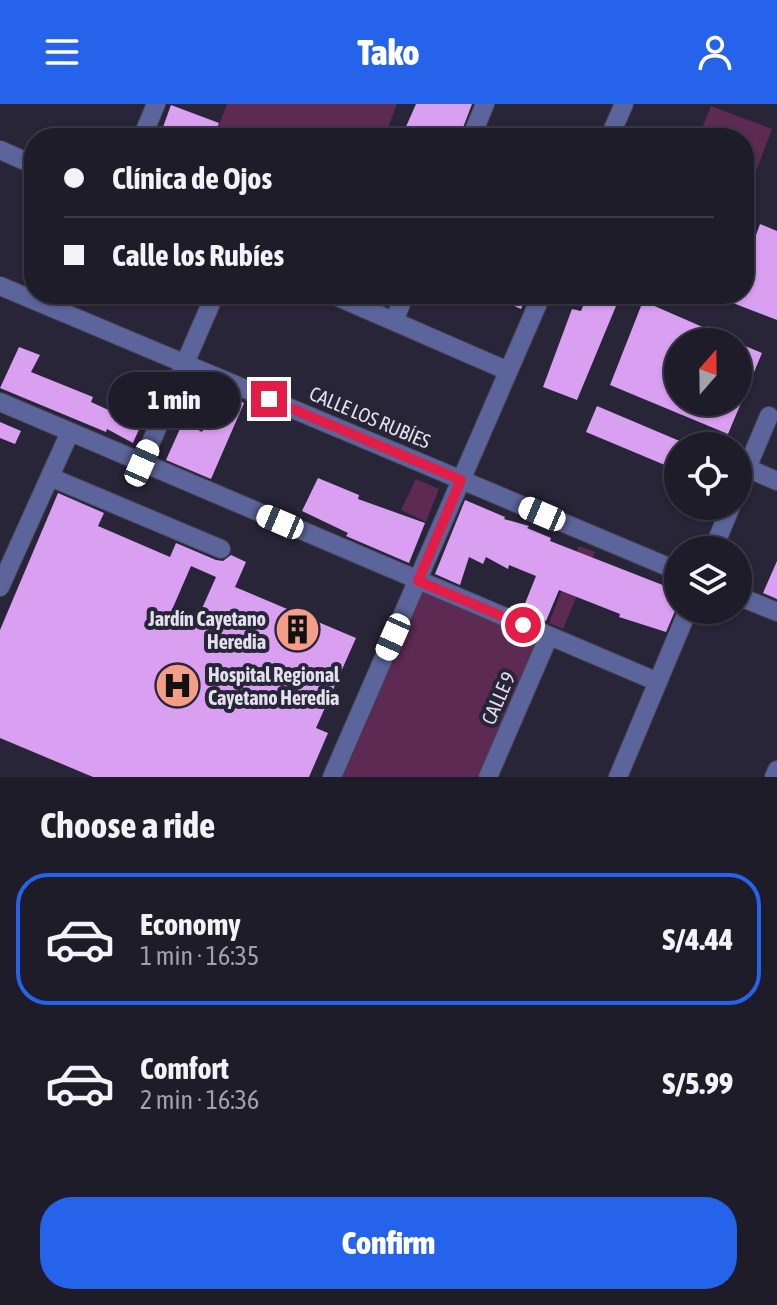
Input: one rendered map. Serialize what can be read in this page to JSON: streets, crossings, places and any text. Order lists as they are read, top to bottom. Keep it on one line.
{"streets":{"street":["CALLE LOS RUBÍES","CALLE 9"]},"places":{"building":["Jardín Cayetano Heredia"],"hospital":["Hospital Regional Cayetano Heredia"]},"north":"top","page":{"header":"Tako","banner":["Clínica de Ojos","Calle los Rubíes"],"bubble":"1 min","heading":"Choose a ride","list":[{"name":"Economy","note":"1 min · 16:35","value":"S/4.44"},{"name":"Comfort","note":"2 min · 16:36","value":"S/5.99"}],"buttons":"Confirm"}}
